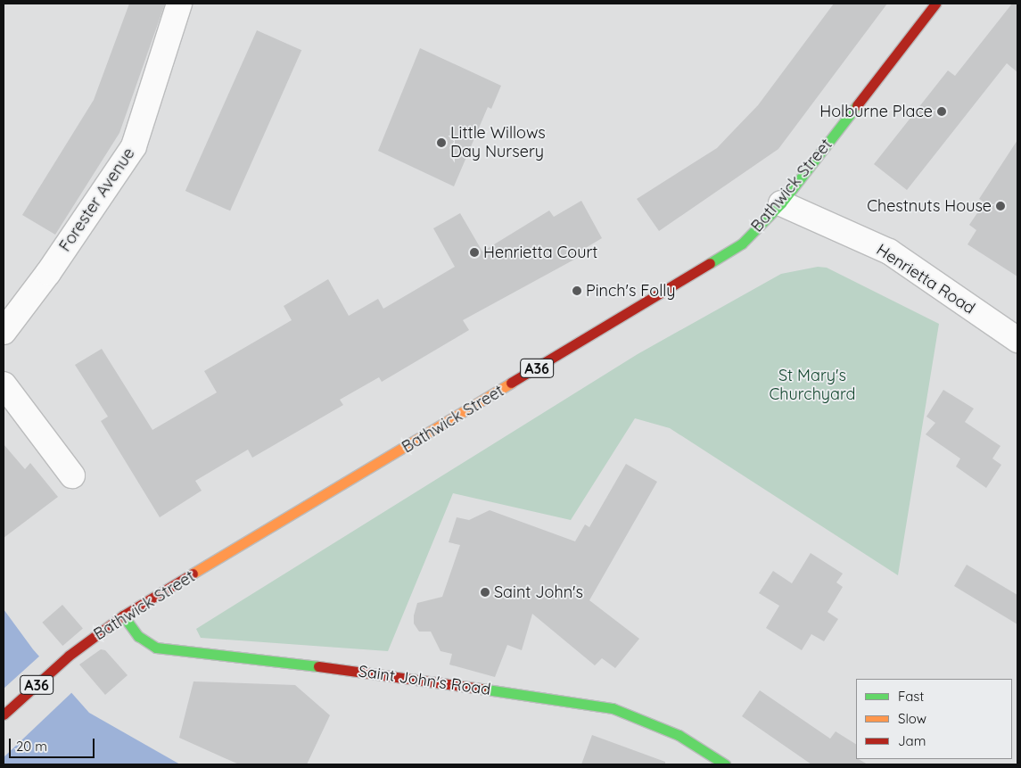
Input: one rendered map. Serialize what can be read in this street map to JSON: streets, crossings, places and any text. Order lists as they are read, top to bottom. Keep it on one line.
{"streets":{"main road":["Bathwick Street","A36","Saint John's Road"],"street":["Forester Avenue","Henrietta Road"]},"crossings":[["Bathwick Street","Henrietta Road"],["Bathwick Street","Saint John's Road"]],"parks":["St Mary's Churchyard"],"places":["Holburne Place","Little Willows Day Nursery","Chestnuts House","Henrietta Court","Pinch's Folly","Saint John's"],"legend":["Fast","Slow","Jam"],"scale_bar":"20 m"}
